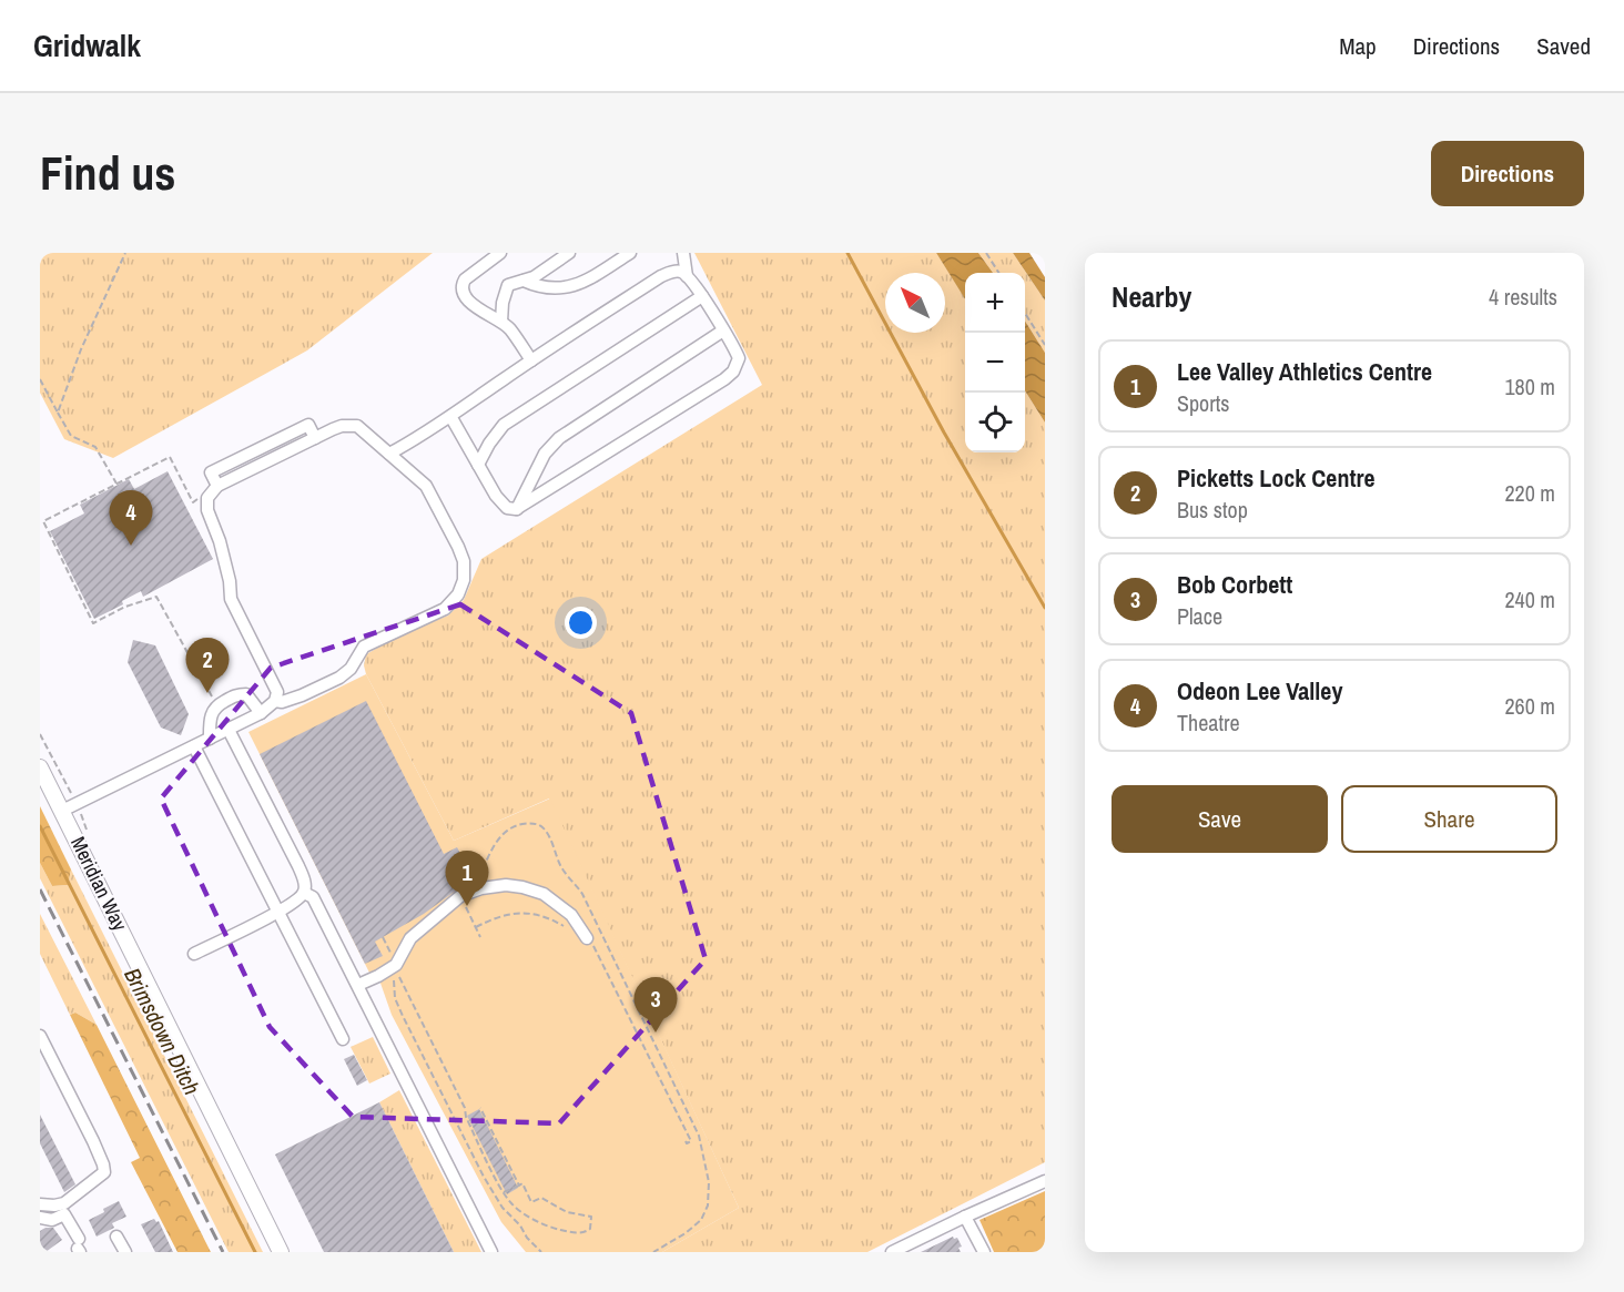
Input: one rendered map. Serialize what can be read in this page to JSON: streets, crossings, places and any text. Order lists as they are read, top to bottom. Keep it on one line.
{"streets":{"main road":["Meridian Way"]},"water":["Brimsdown Ditch"],"north":"top left","page":{"header":"Gridwalk","nav":["Map","Directions","Saved"],"buttons":["Directions",["Save","Share"]],"title":"Find us","heading":["Nearby","4 results"],"map_buttons":["+","−"],"list":[{"mark":"1","name":"Lee Valley Athletics Centre","note":"Sports","value":"180 m"},{"mark":"2","name":"Picketts Lock Centre","note":"Bus stop","value":"220 m"},{"mark":"3","name":"Bob Corbett","note":"Place","value":"240 m"},{"mark":"4","name":"Odeon Lee Valley","note":"Theatre","value":"260 m"}],"pins":["4","2","1","3"]}}
